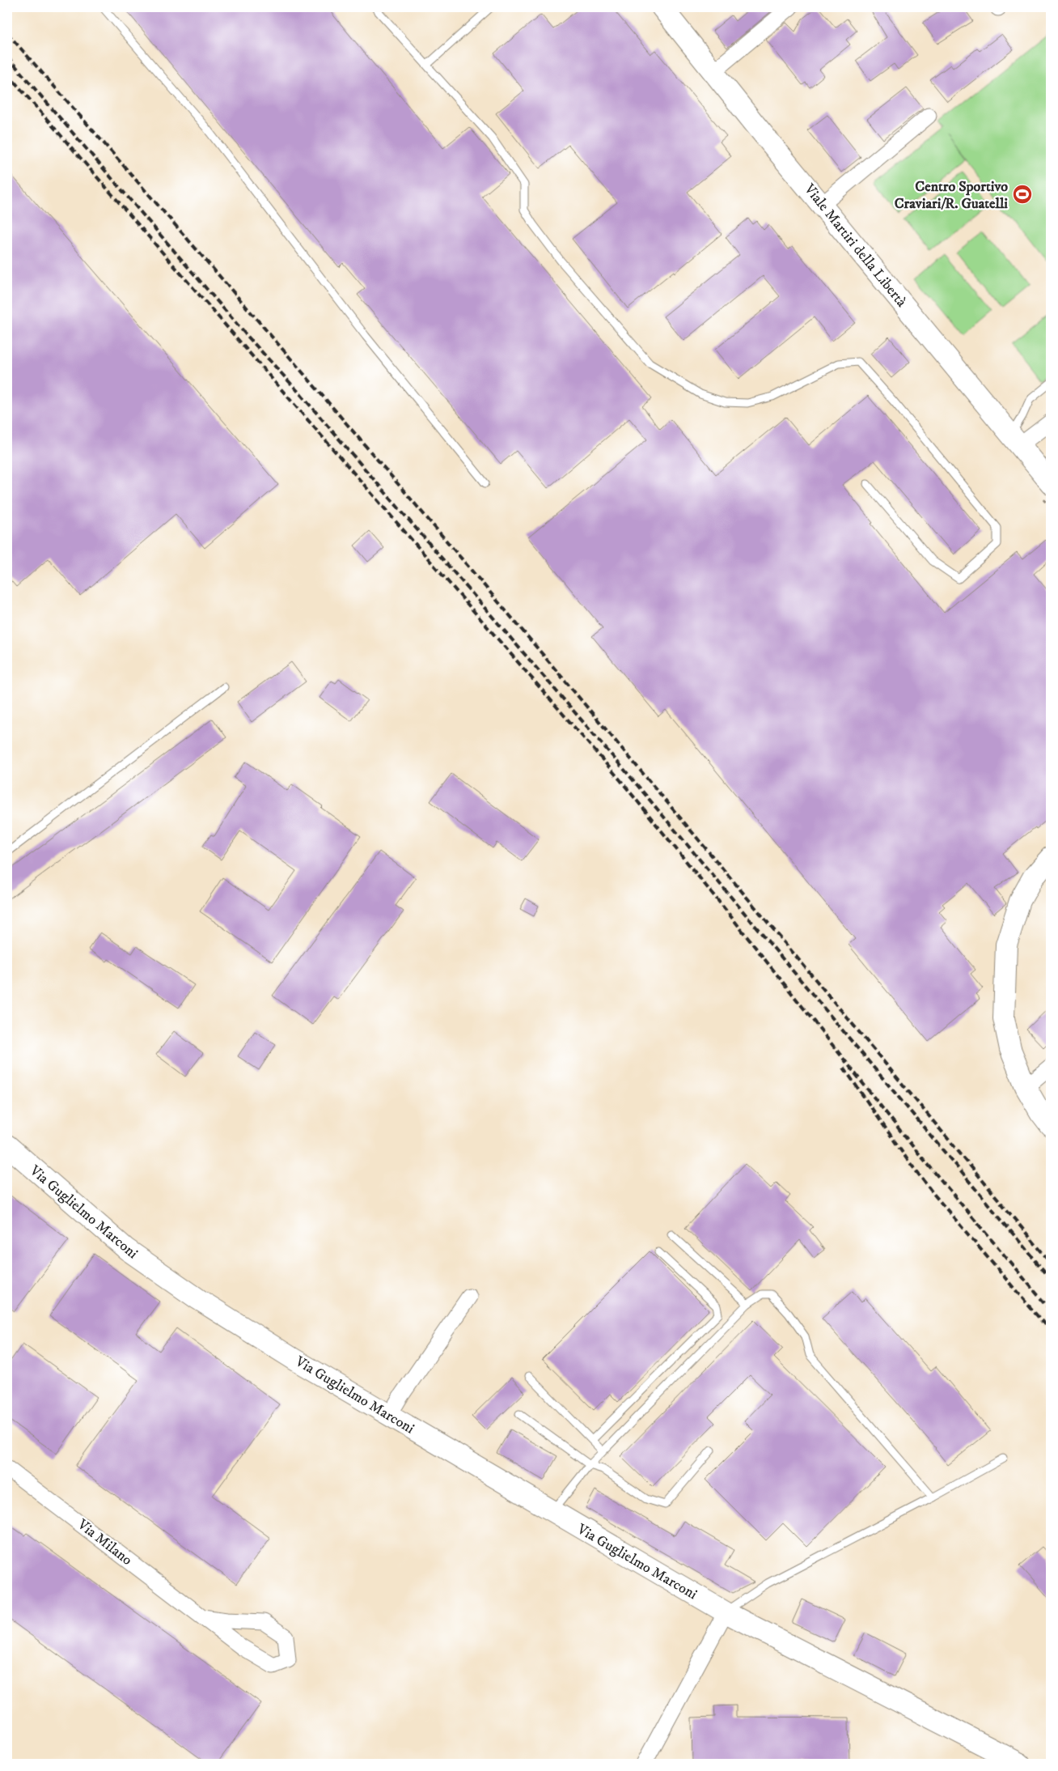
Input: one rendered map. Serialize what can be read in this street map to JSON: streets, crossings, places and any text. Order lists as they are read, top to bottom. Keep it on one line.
{"streets":{"street":["Viale Martiri della Libertà","Via Guglielmo Marconi","Via Milano"]},"places":{"sports":["Centro Sportivo Craviari/R. Guatelli"]}}
